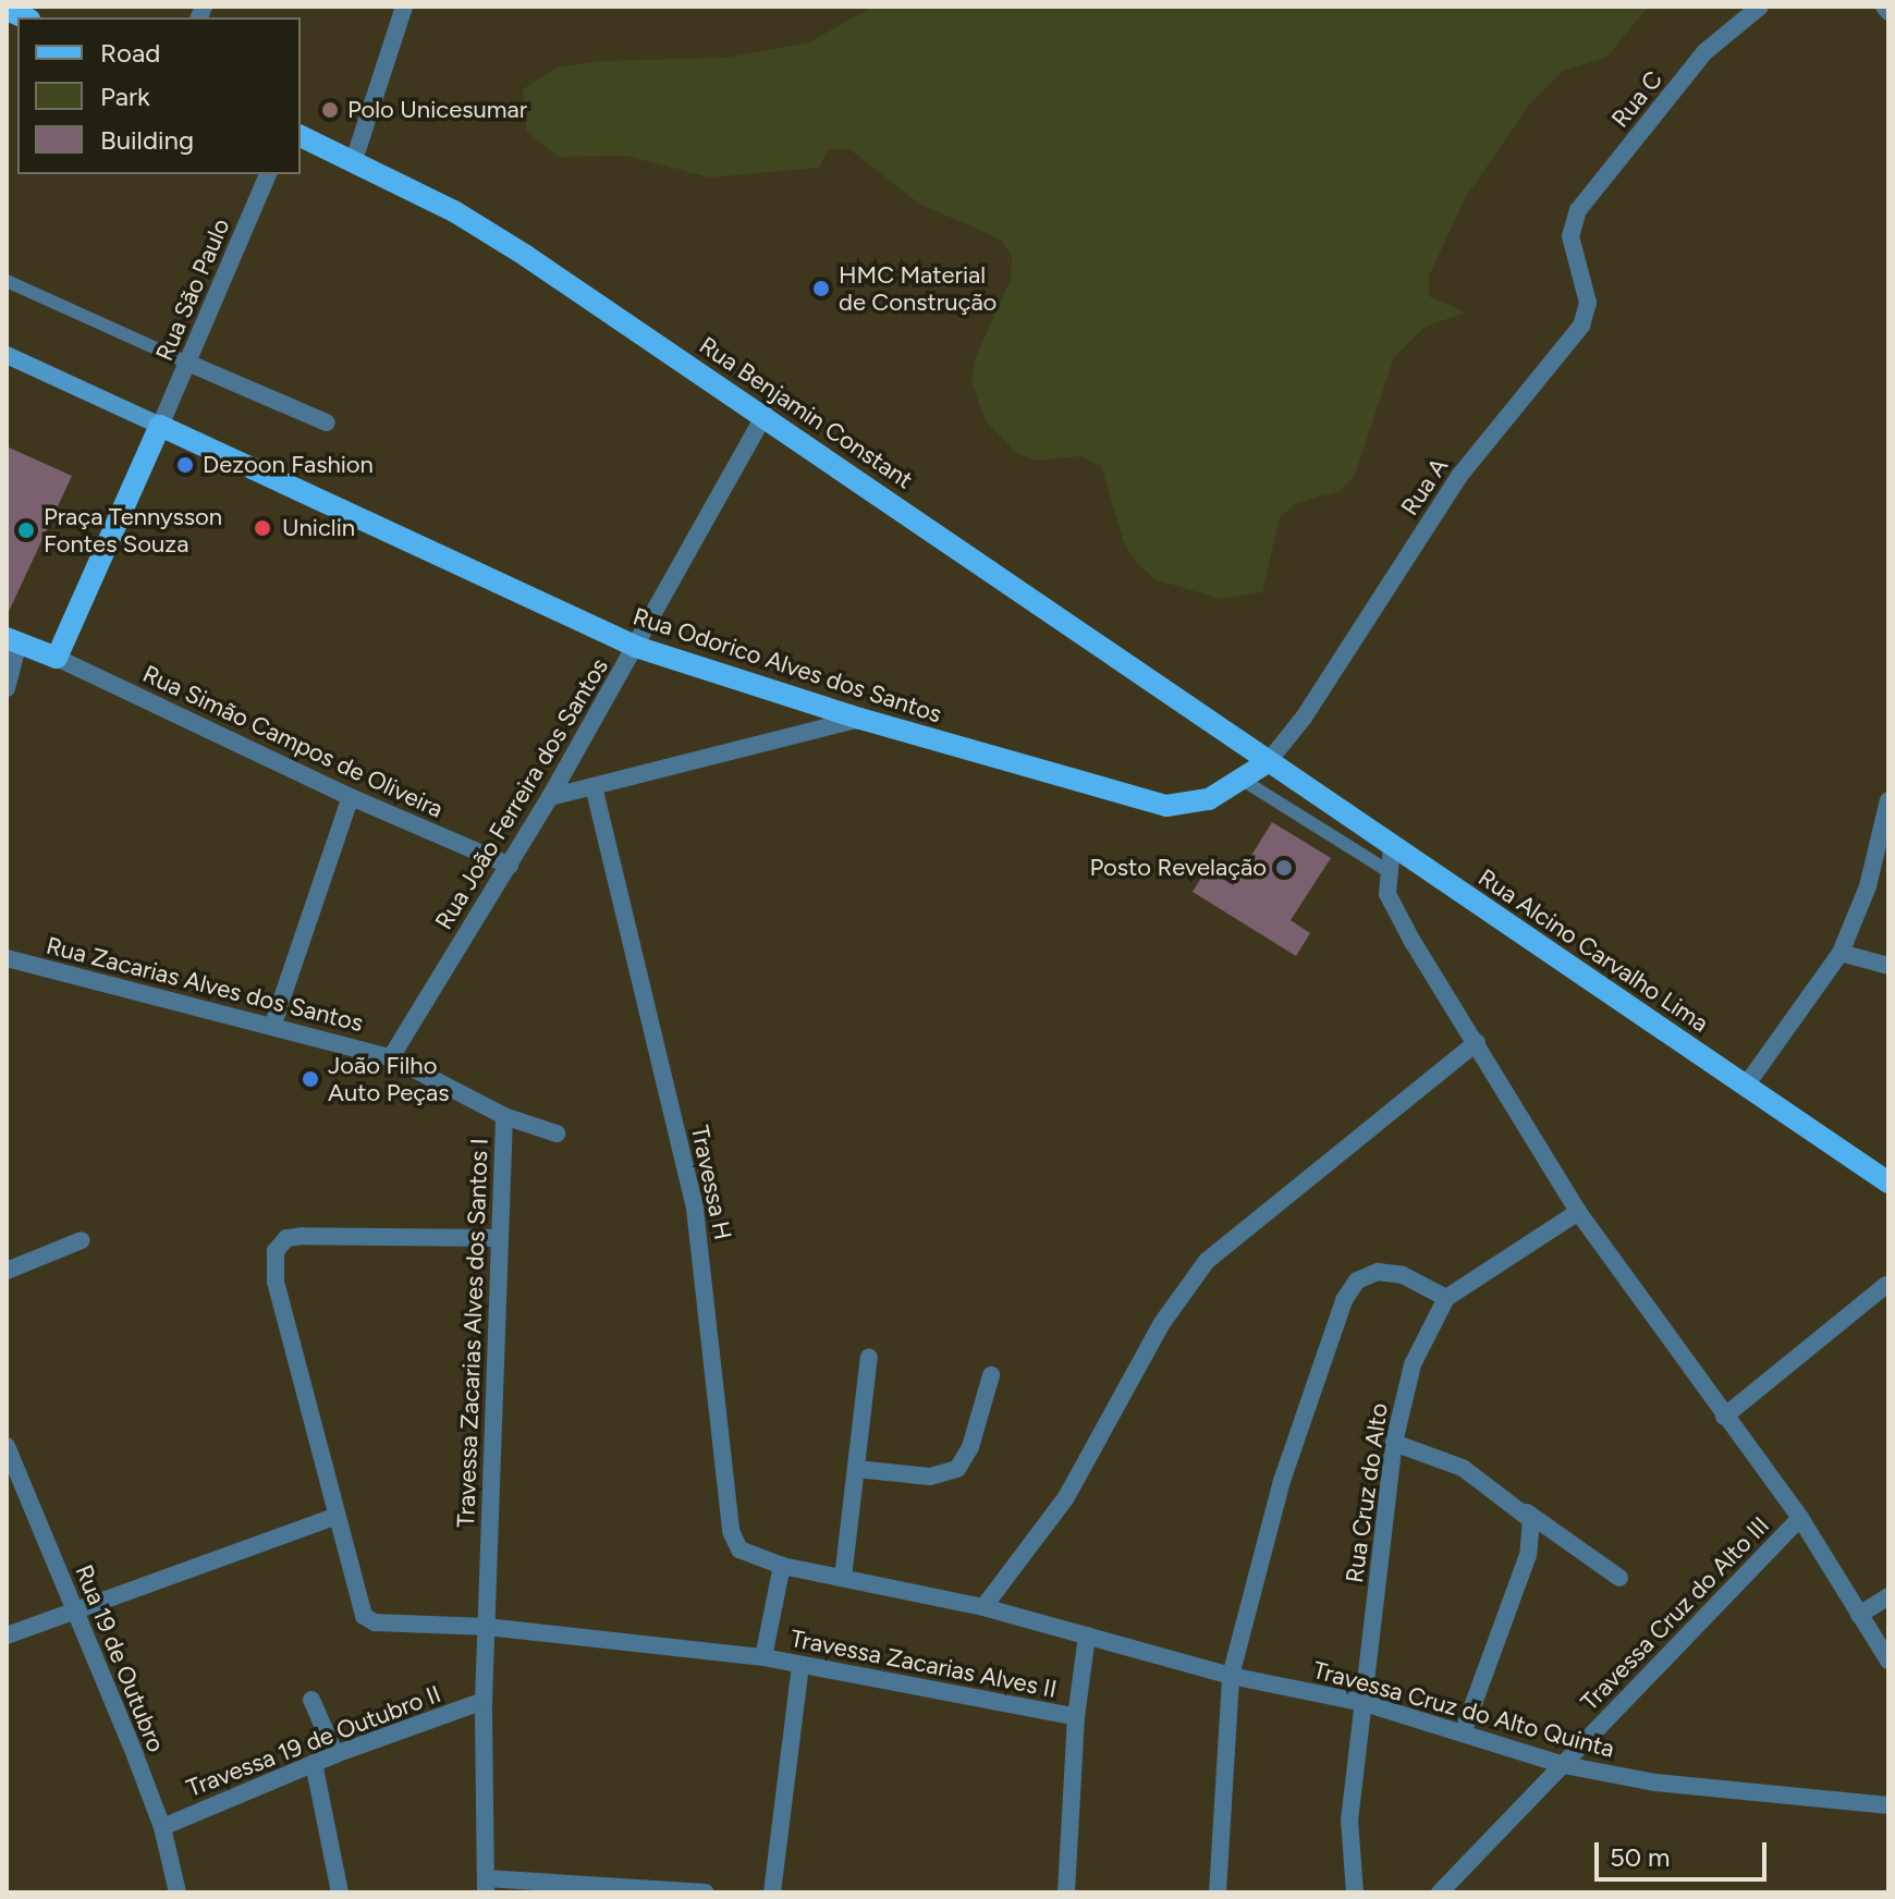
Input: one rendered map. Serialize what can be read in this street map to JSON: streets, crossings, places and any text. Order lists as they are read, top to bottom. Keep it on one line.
{"streets":{"main road":["Rua Benjamin Constant","Rua Odorico Alves dos Santos","Rua Alcino Carvalho Lima"],"street":["Rua C","Rua São Paulo","Rua A","Rua Simão Campos de Oliveira","Rua João Ferreira dos Santos","Rua Zacarias Alves dos Santos","Travessa H","Travessa Zacarias Alves dos Santos I","Rua Cruz do Alto","Travessa Cruz do Alto III","Rua 19 de Outubro","Travessa Zacarias Alves II","Travessa Cruz do Alto Quinta","Travessa 19 de Outubro II"]},"crossings":[["Rua C","Rua A"],["Rua São Paulo","Rua Odorico Alves dos Santos"],["Rua Benjamin Constant","Rua A"],["Rua Benjamin Constant","Rua Odorico Alves dos Santos"],["Rua Benjamin Constant","Rua João Ferreira dos Santos"],["Rua Benjamin Constant","Rua Alcino Carvalho Lima"],["Rua A","Rua Odorico Alves dos Santos"],["Rua A","Rua Alcino Carvalho Lima"],["Rua Odorico Alves dos Santos","Rua João Ferreira dos Santos"],["Rua Odorico Alves dos Santos","Rua Alcino Carvalho Lima"],["Rua Simão Campos de Oliveira","Rua João Ferreira dos Santos"],["Rua João Ferreira dos Santos","Rua Zacarias Alves dos Santos"],["Rua João Ferreira dos Santos","Travessa Zacarias Alves dos Santos I"],["Rua Zacarias Alves dos Santos","Travessa Zacarias Alves dos Santos I"],["Travessa H","Travessa Cruz do Alto Quinta"],["Travessa Zacarias Alves dos Santos I","Travessa Zacarias Alves II"],["Travessa Zacarias Alves dos Santos I","Travessa 19 de Outubro II"],["Rua Cruz do Alto","Travessa Cruz do Alto Quinta"],["Travessa Cruz do Alto III","Travessa Cruz do Alto Quinta"],["Rua 19 de Outubro","Travessa 19 de Outubro II"]],"places":["Polo Unicesumar","HMC Material de Construção","Dezoon Fashion","Uniclin","Praça Tennysson Fontes Souza","Posto Revelação","João Filho Auto Peças"],"legend":["Road","Park","Building"],"scale_bar":"50 m"}
